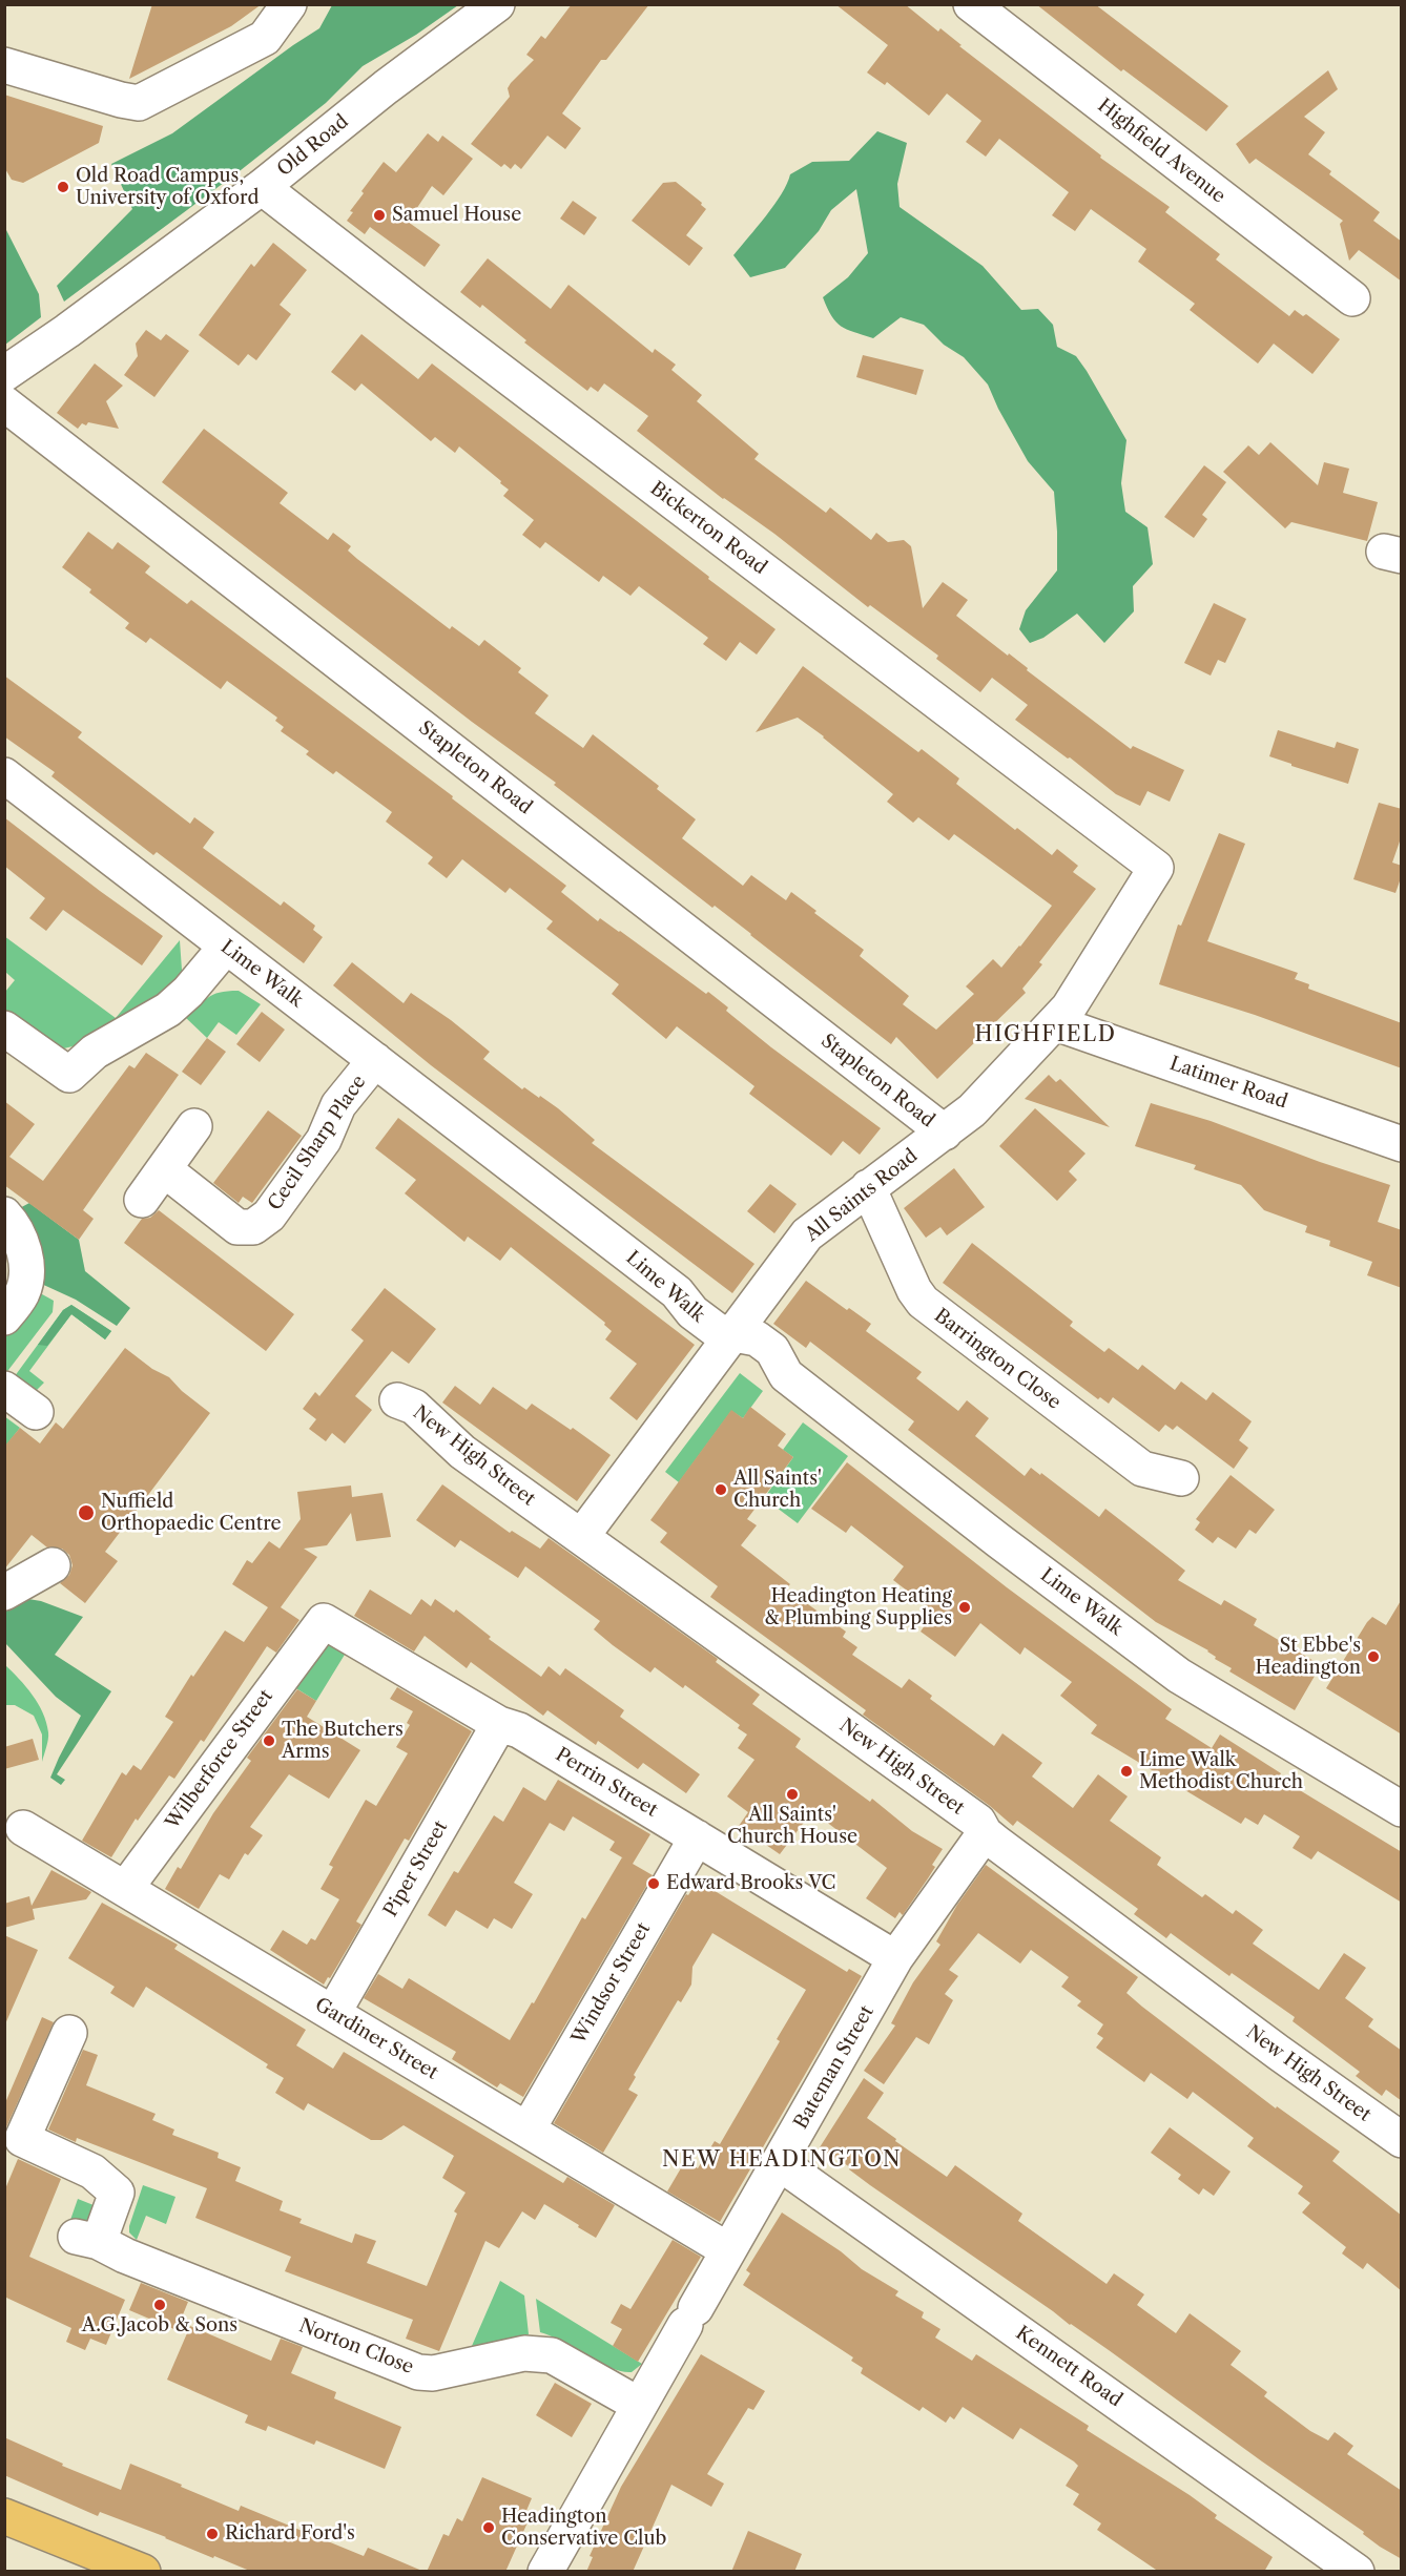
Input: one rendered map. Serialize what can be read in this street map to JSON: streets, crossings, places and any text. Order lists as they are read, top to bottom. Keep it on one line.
{"streets":{"street":["Old Road","Highfield Avenue","Bickerton Road","Stapleton Road","Lime Walk","Latimer Road","Cecil Sharp Place","All Saints Road","Barrington Close","New High Street","Wilberforce Street","Perrin Street","Piper Street","Windsor Street","Gardiner Street","Bateman Street","Norton Close","Kennett Road"]},"crossings":[["Old Road","Bickerton Road"],["Bickerton Road","All Saints Road"],["Stapleton Road","All Saints Road"],["Lime Walk","Cecil Sharp Place"],["Lime Walk","All Saints Road"],["Latimer Road","All Saints Road"],["All Saints Road","Barrington Close"],["All Saints Road","New High Street"],["New High Street","Bateman Street"],["Wilberforce Street","Perrin Street"],["Wilberforce Street","Gardiner Street"],["Perrin Street","Piper Street"],["Perrin Street","Windsor Street"],["Perrin Street","Bateman Street"],["Piper Street","Gardiner Street"],["Windsor Street","Gardiner Street"],["Gardiner Street","Bateman Street"],["Bateman Street","Norton Close"],["Bateman Street","Kennett Road"]],"districts":["HIGHFIELD","NEW HEADINGTON"],"places":["Old Road Campus, University of Oxford","Samuel House","All Saints' Church","Nuffield Orthopaedic Centre","Headington Heating & Plumbing Supplies","St Ebbe's Headington","The Butchers Arms","Lime Walk Methodist Church","All Saints' Church House","Edward Brooks VC","A.G.Jacob & Sons","Headington Conservative Club","Richard Ford's"]}
